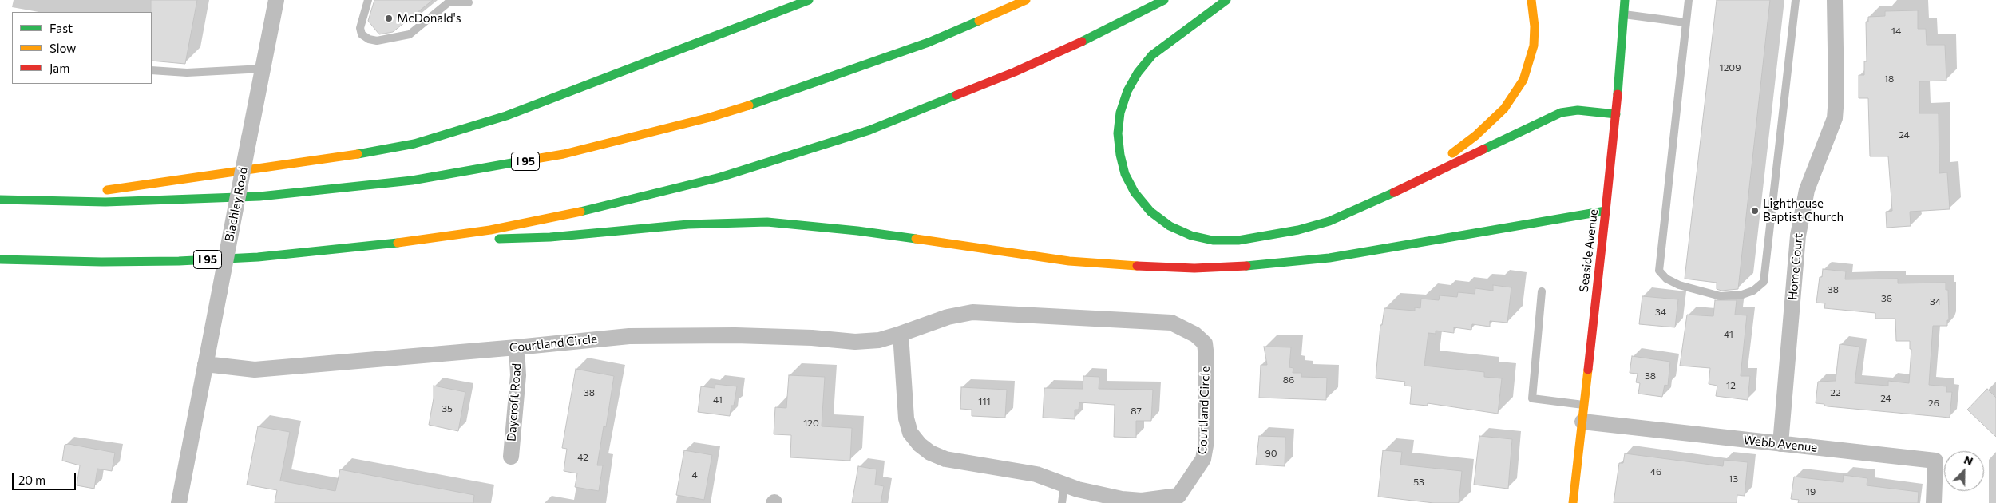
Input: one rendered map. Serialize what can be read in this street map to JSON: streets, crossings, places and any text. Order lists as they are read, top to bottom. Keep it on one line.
{"streets":{"main road":["I 95","Seaside Avenue"],"street":["Blachley Road","Home Court","Courtland Circle","Daycroft Road","Webb Avenue"]},"crossings":[["Blachley Road","Courtland Circle"],["Seaside Avenue","Webb Avenue"],["Home Court","Webb Avenue"],["Courtland Circle","Daycroft Road"]],"places":["McDonald's","Lighthouse Baptist Church"],"house_numbers":["14","1209","18","24","38","36","34","34","41","38","86","12","38","22","24","41","111","26","35","87","120","90","42","46","4","13","53","19"],"legend":["Fast","Slow","Jam"],"scale_bar":"20 m","north":"top right"}
